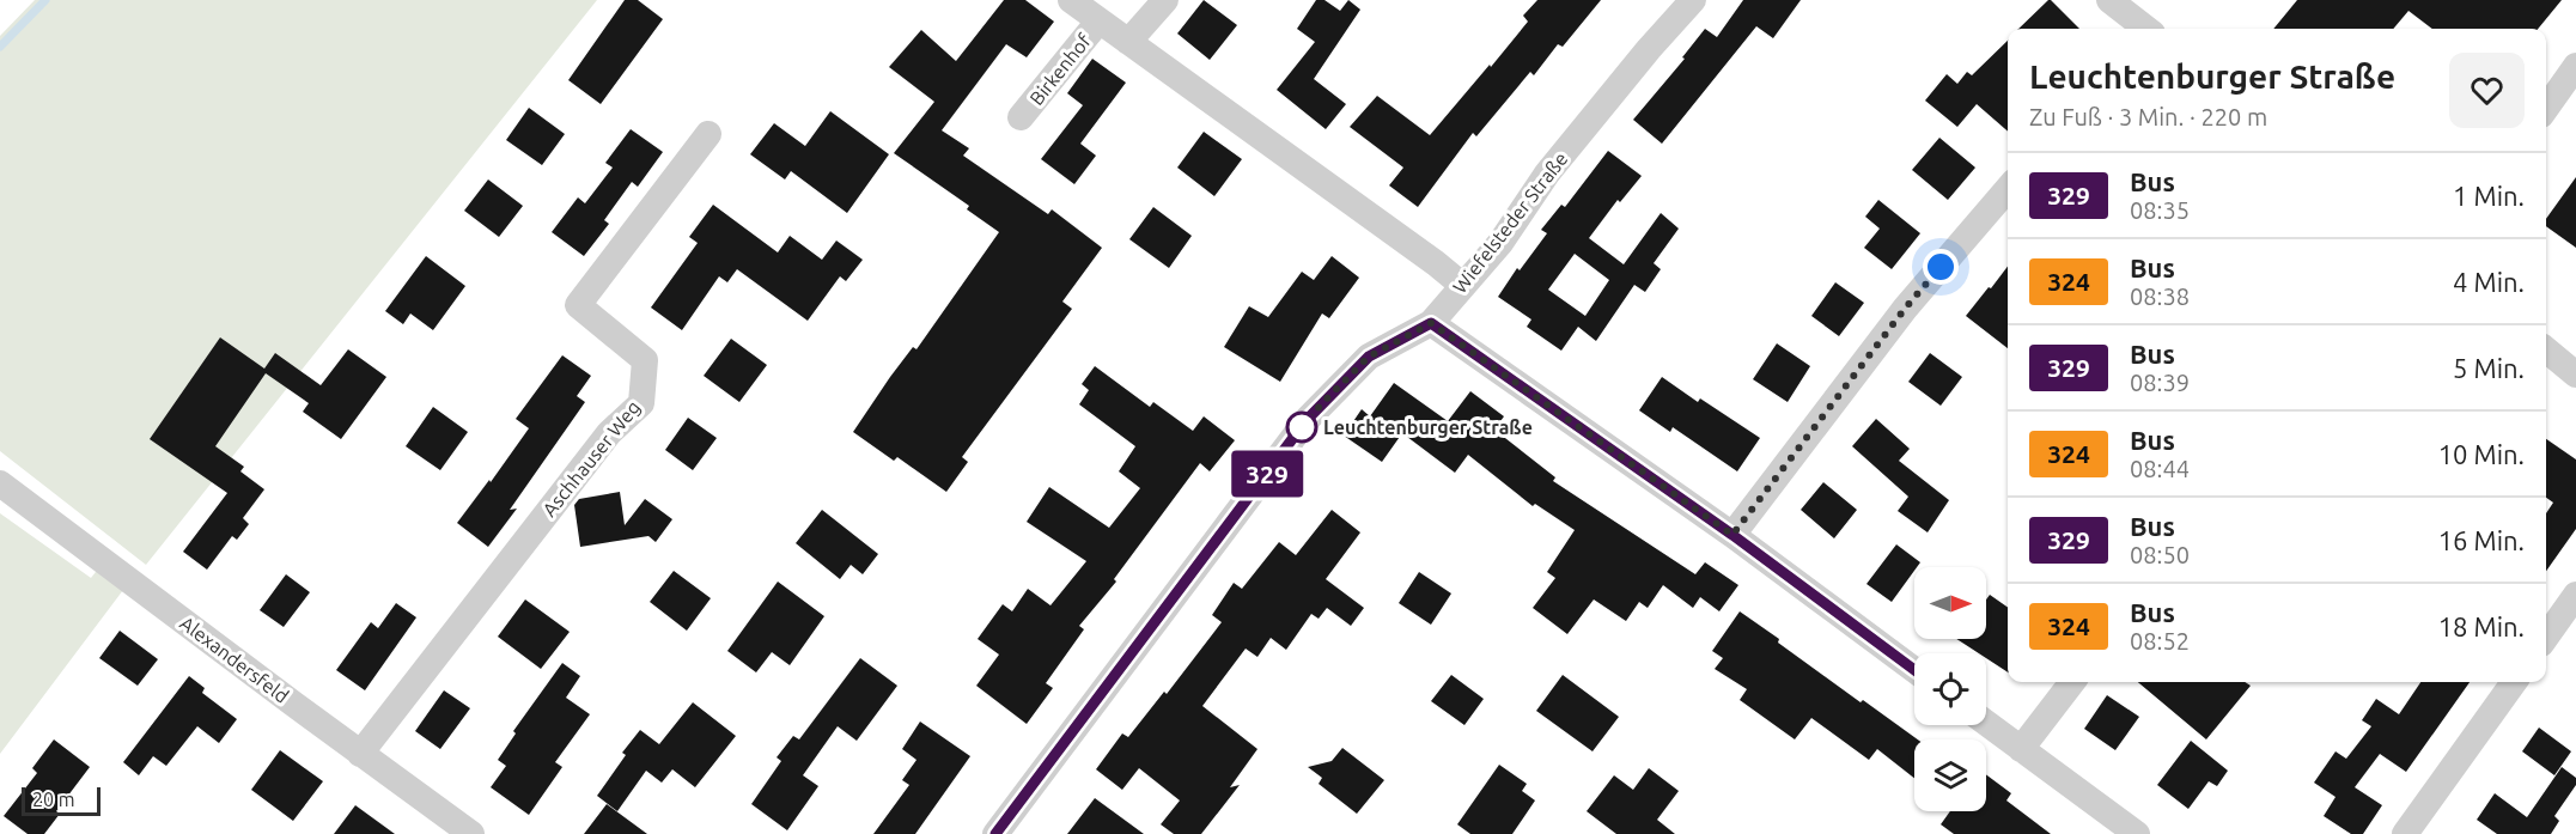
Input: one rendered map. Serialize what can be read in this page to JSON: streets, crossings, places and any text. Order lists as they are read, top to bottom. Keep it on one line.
{"streets":{"street":["Birkenhof","Wiefelsteder Straße","Aschhauser Weg","Alexandersfeld"]},"crossings":[["Aschhauser Weg","Alexandersfeld"]],"places":["Leuchtenburger Straße"],"lines":["bus line 329"],"scale_bar":"20 m","north":"right","page":{"on_map":"329","heading":["Leuchtenburger Straße","Zu Fuß · 3 Min. · 220 m"],"list":[{"mark":"329","name":"Bus","note":"08:35","value":"1 Min."},{"mark":"324","name":"Bus","note":"08:38","value":"4 Min."},{"mark":"329","name":"Bus","note":"08:39","value":"5 Min."},{"mark":"324","name":"Bus","note":"08:44","value":"10 Min."},{"mark":"329","name":"Bus","note":"08:50","value":"16 Min."},{"mark":"324","name":"Bus","note":"08:52","value":"18 Min."}],"scale":"20 m"}}
